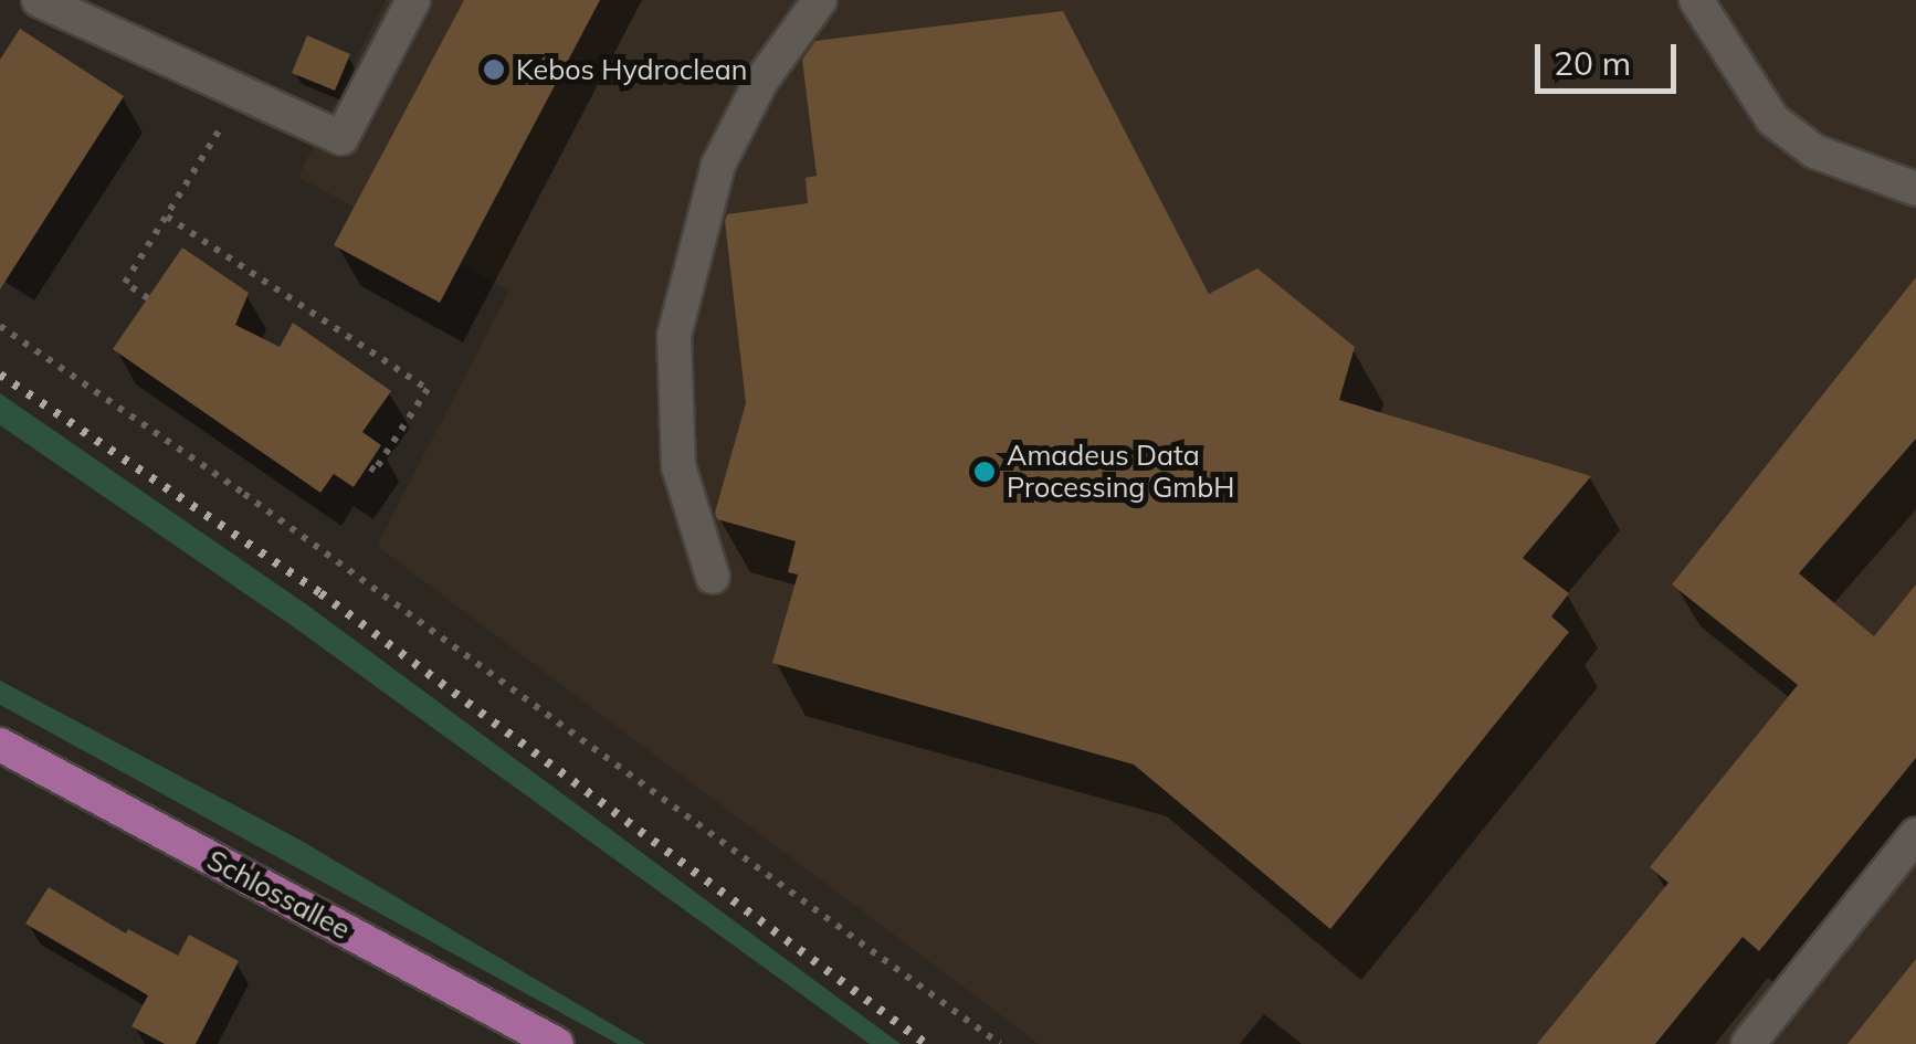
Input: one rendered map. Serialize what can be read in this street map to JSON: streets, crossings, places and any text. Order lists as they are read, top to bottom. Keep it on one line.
{"streets":{"main road":["Schlossallee"]},"places":["Kebos Hydroclean","Amadeus Data Processing GmbH"],"scale_bar":"20 m"}
